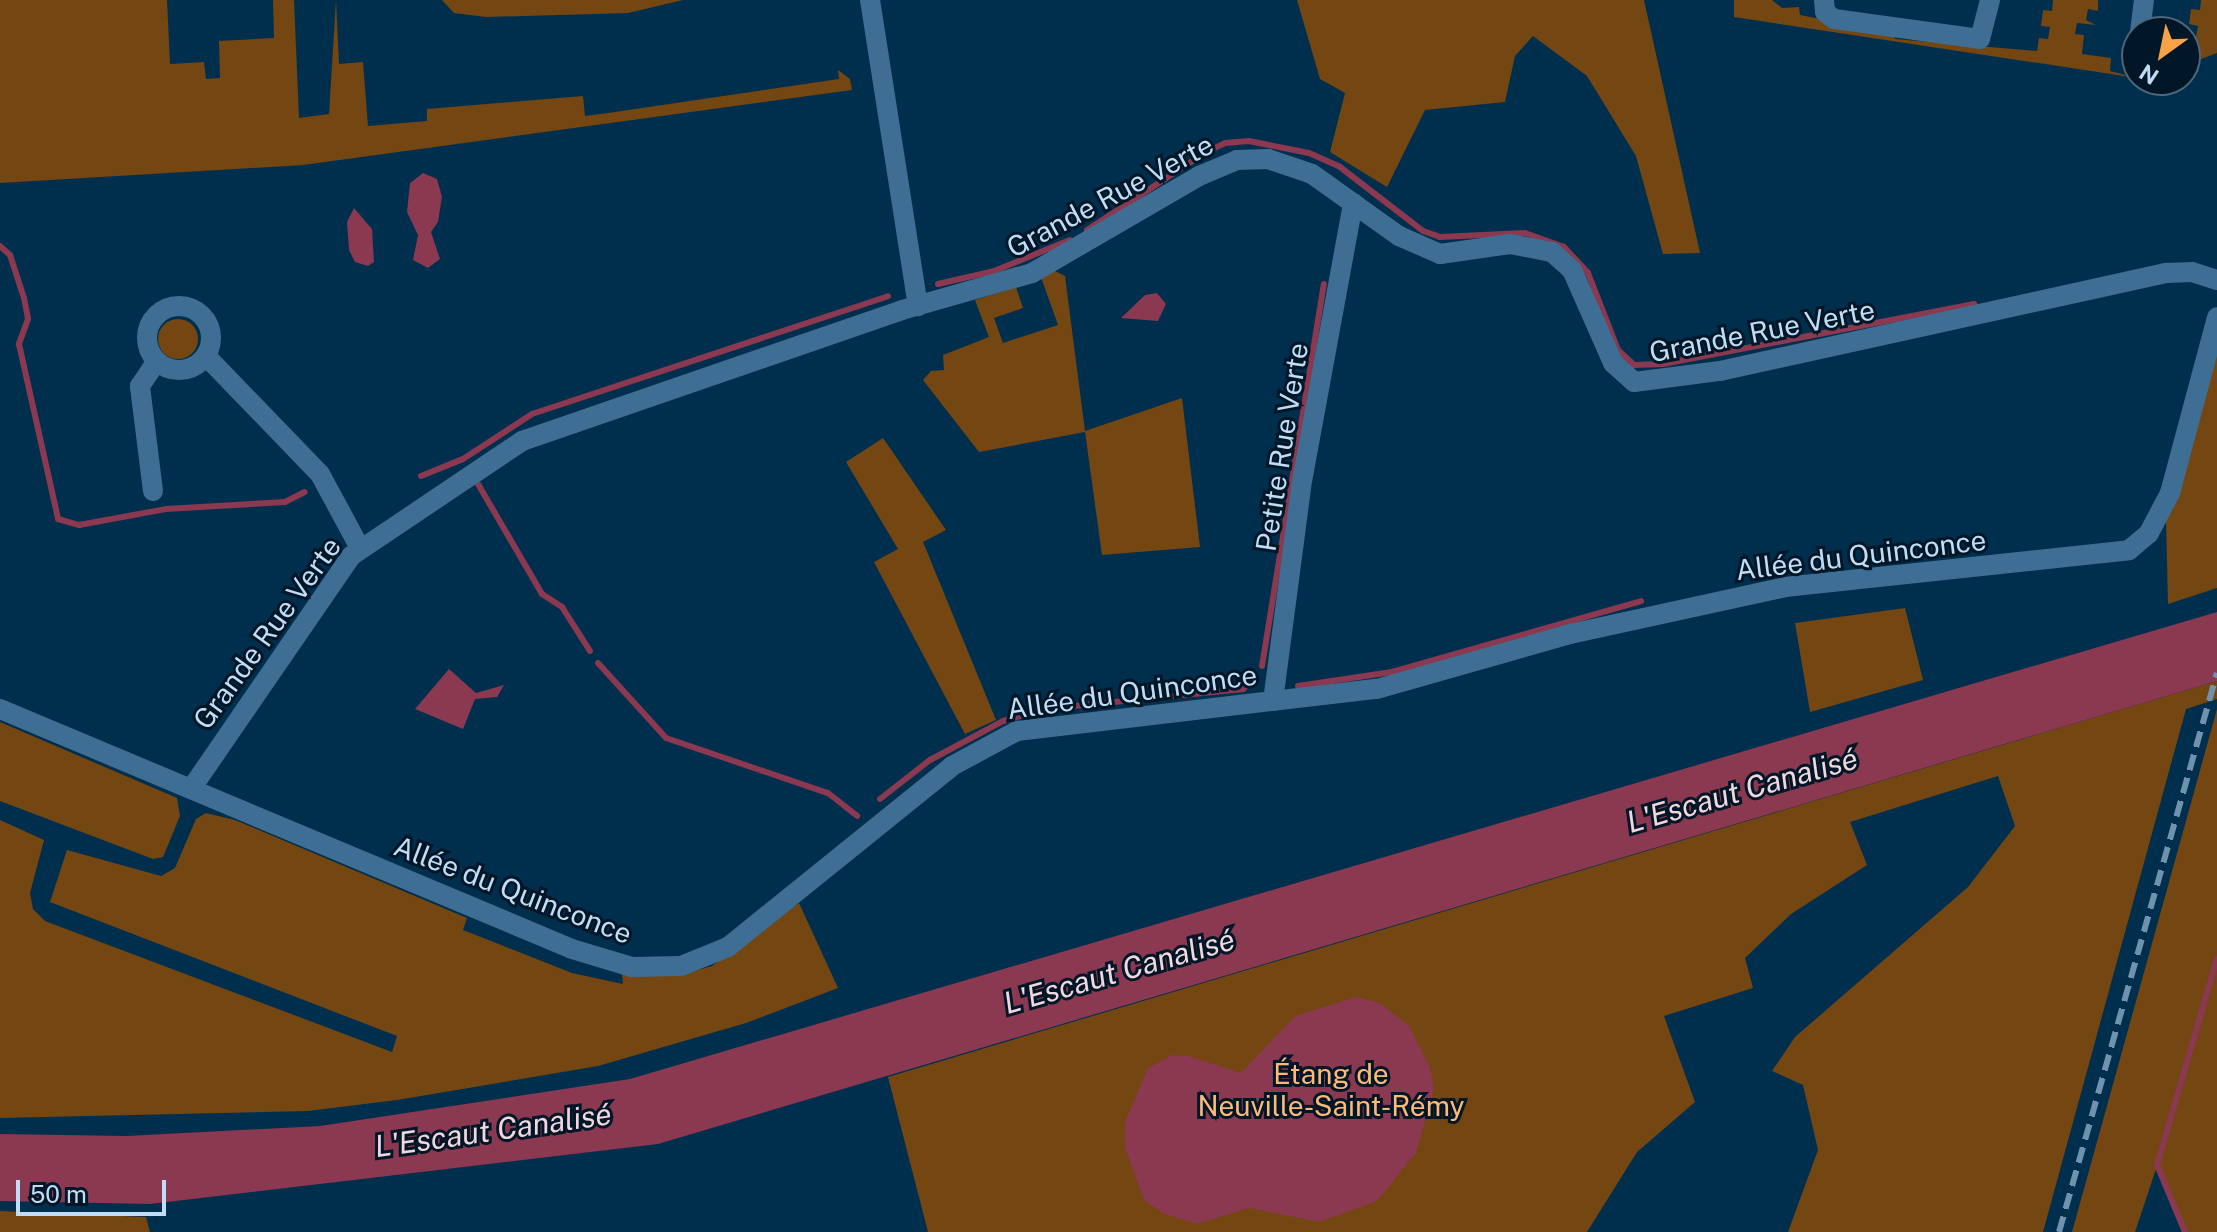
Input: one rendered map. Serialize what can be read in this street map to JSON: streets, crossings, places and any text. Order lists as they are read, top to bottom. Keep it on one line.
{"streets":{"street":["Grande Rue Verte","Petite Rue Verte","Allée du Quinconce"]},"crossings":[["Grande Rue Verte","Petite Rue Verte"],["Grande Rue Verte","Allée du Quinconce"],["Petite Rue Verte","Allée du Quinconce"]],"water":["L'Escaut Canalisé"],"parks":["Étang de Neuville-Saint-Rémy"],"scale_bar":"50 m","north":"bottom left"}
